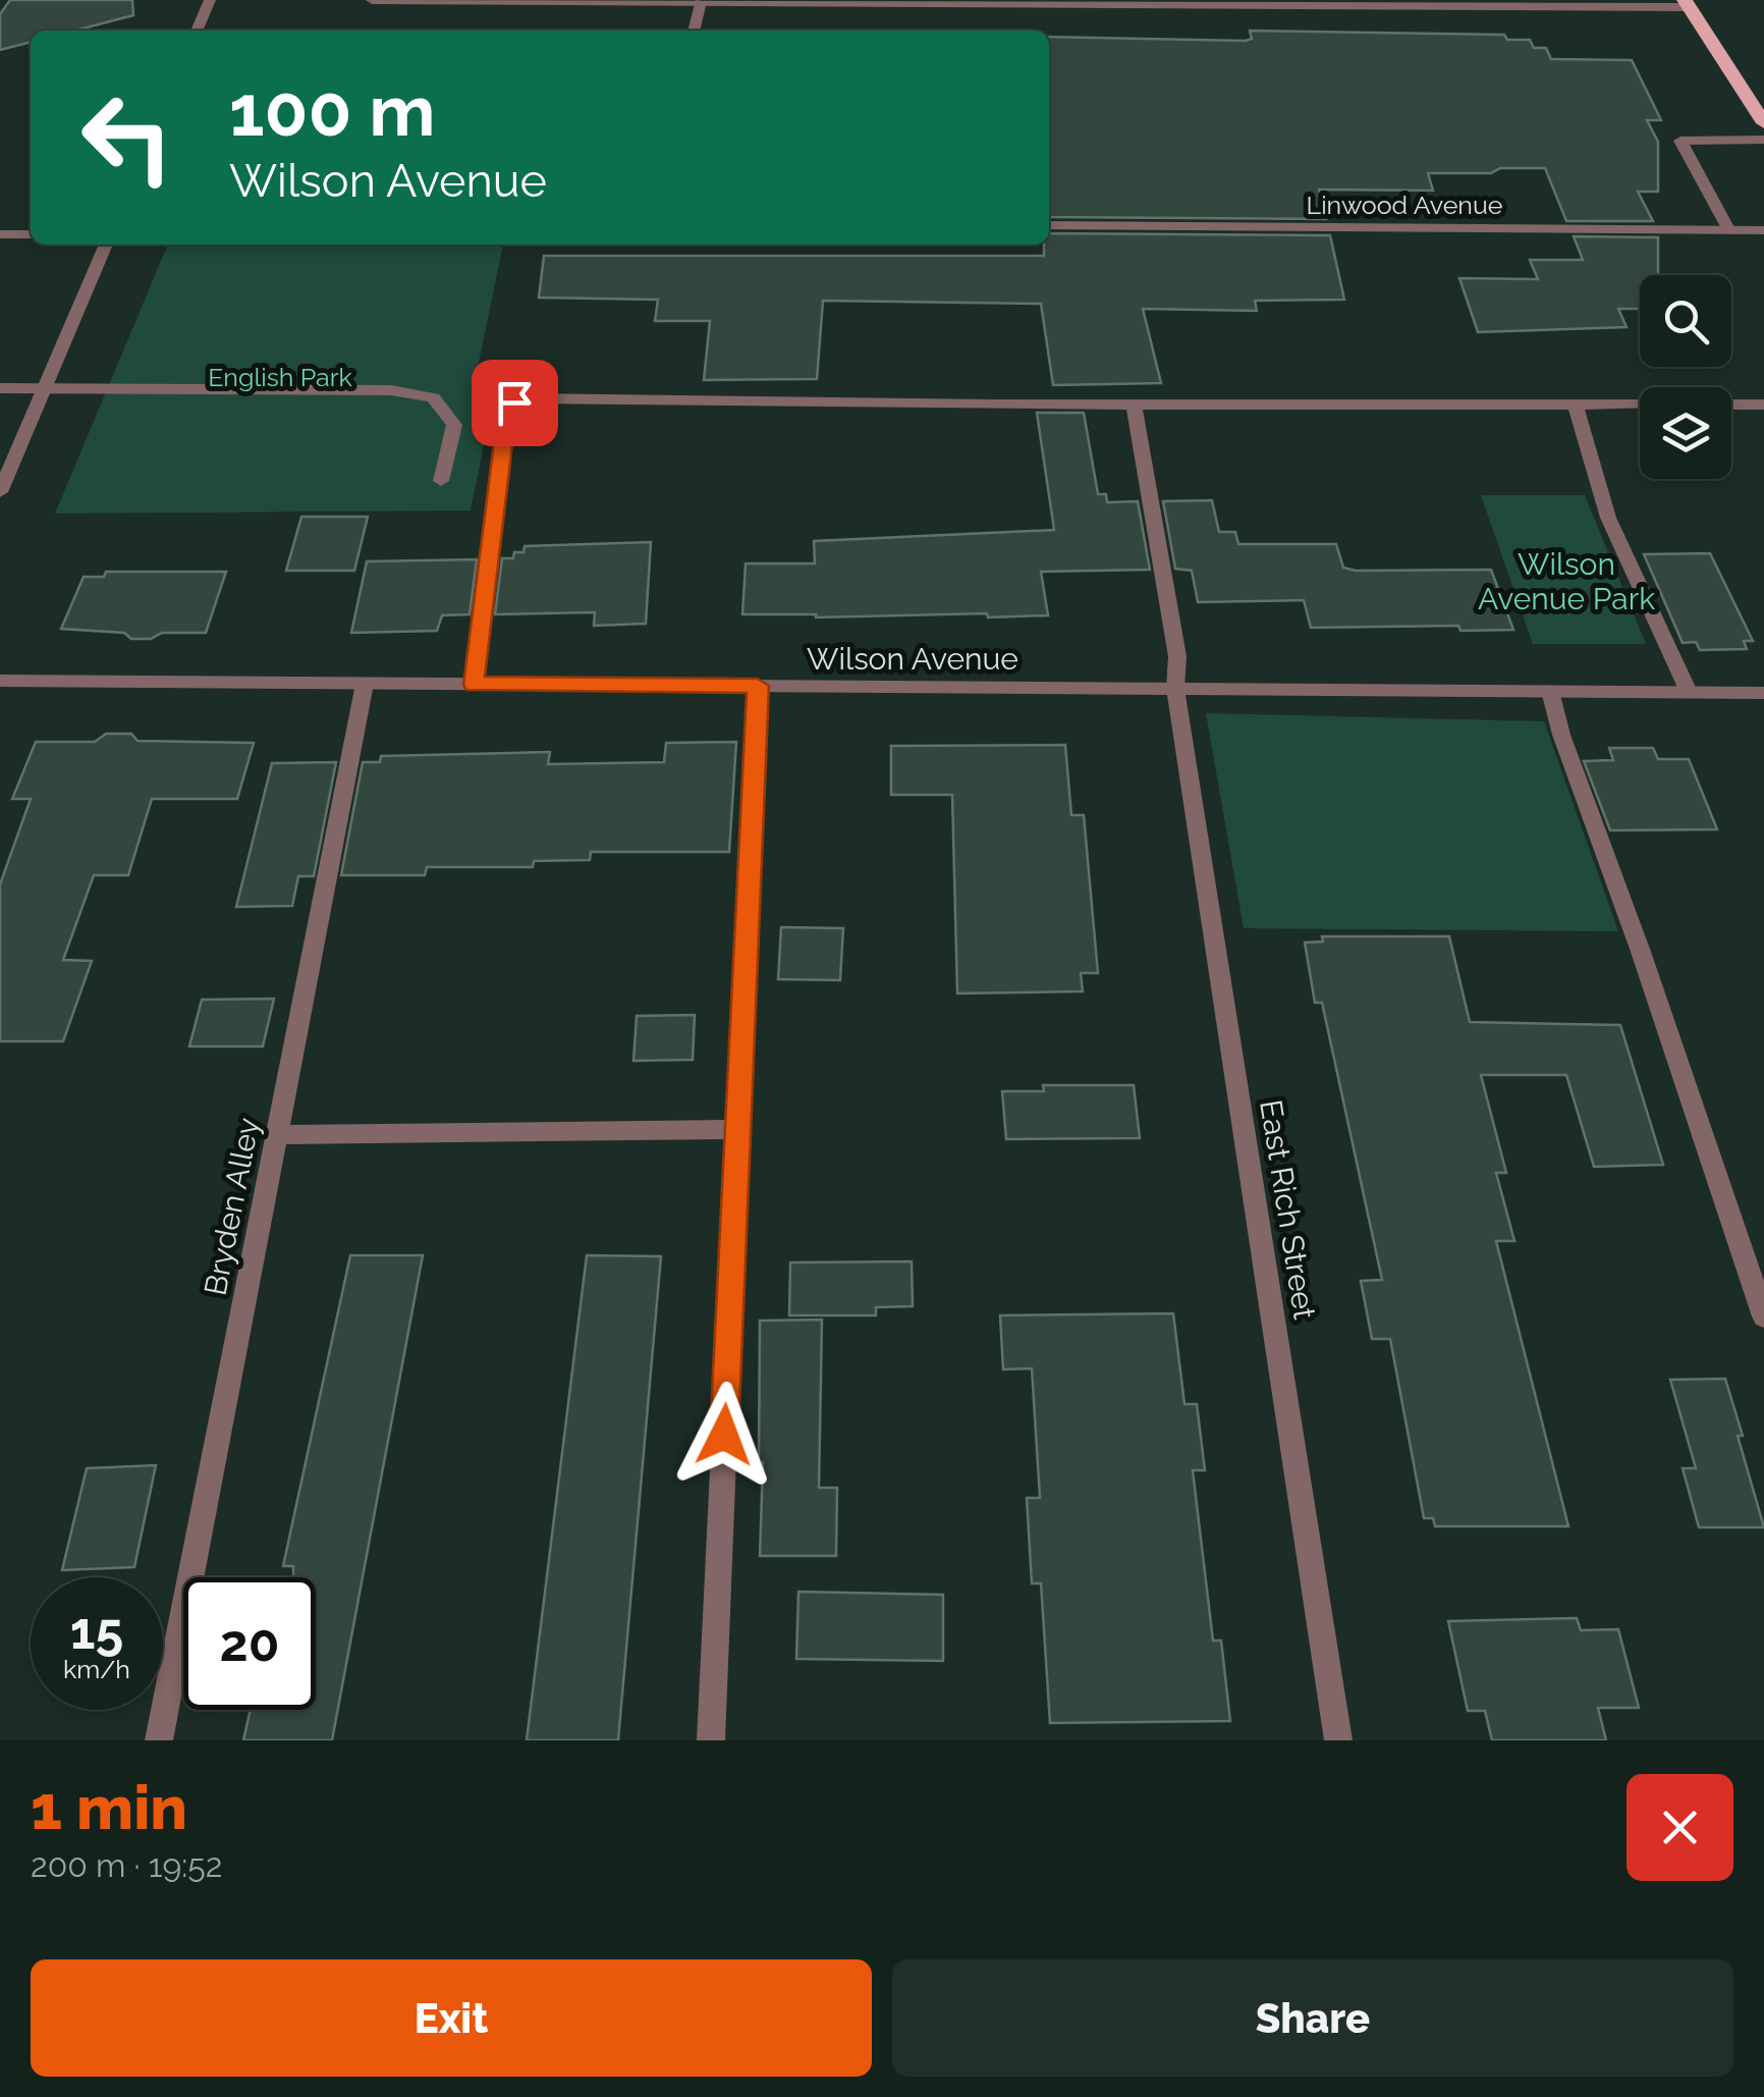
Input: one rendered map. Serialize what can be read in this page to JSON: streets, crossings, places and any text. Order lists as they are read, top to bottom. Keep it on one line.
{"streets":{"street":["Linwood Avenue","Wilson Avenue","Bryden Alley","East Rich Street"]},"crossings":[["Wilson Avenue","Bryden Alley"],["Wilson Avenue","East Rich Street"]],"parks":["English Park","Wilson Avenue Park"],"page":{"turn":["100 m","Wilson Avenue"],"speed":"15 km/h","limit":"20","heading":["1 min","200 m · 19:52"],"buttons":["Exit","Share"]}}
